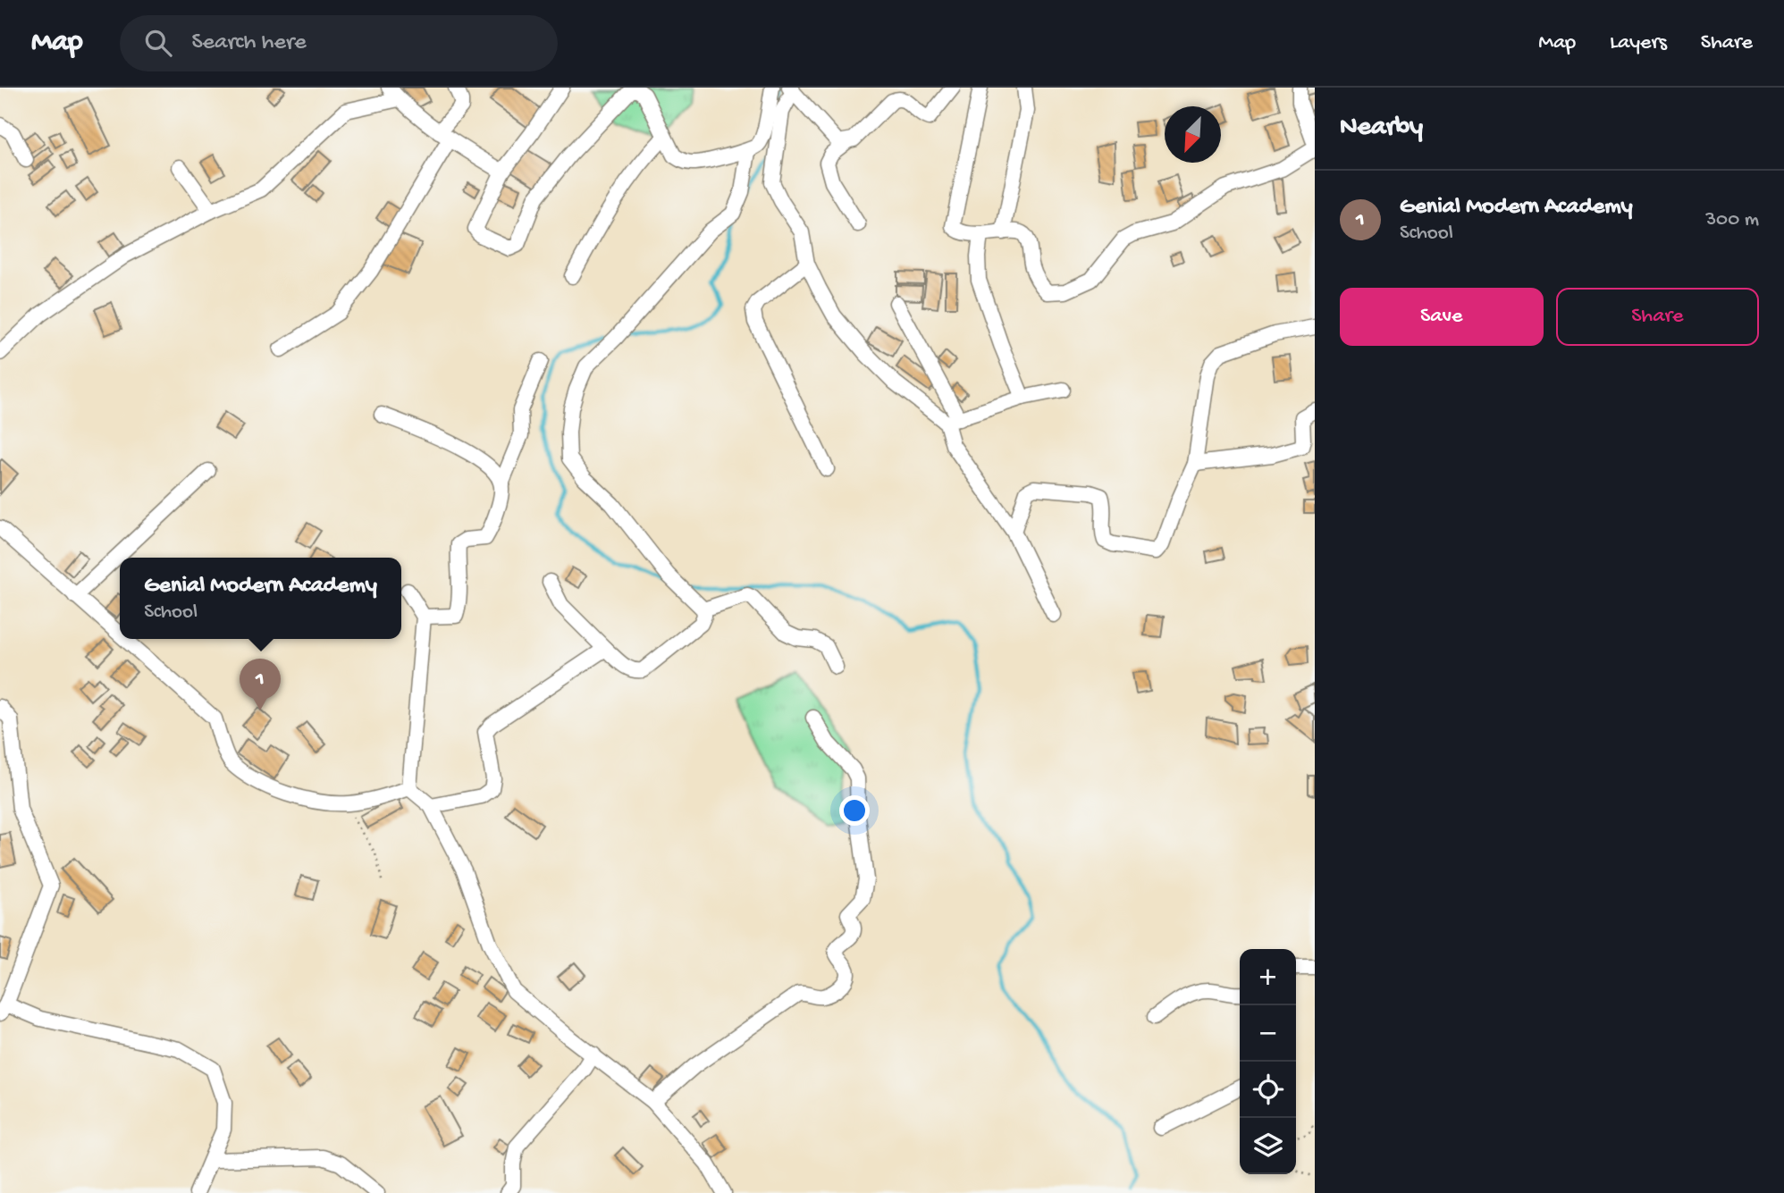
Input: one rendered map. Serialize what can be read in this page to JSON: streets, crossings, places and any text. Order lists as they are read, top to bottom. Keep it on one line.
{"north":"bottom left","page":{"header":"Map","search":"Search here","nav":["Map","Layers","Share"],"heading":"Nearby","list":[{"mark":"1","name":"Genial Modern Academy","note":"School","value":"300 m"}],"buttons":["Save","Share"],"popup":["Genial Modern Academy","School"],"pins":"1","map_buttons":["+","−"]}}
